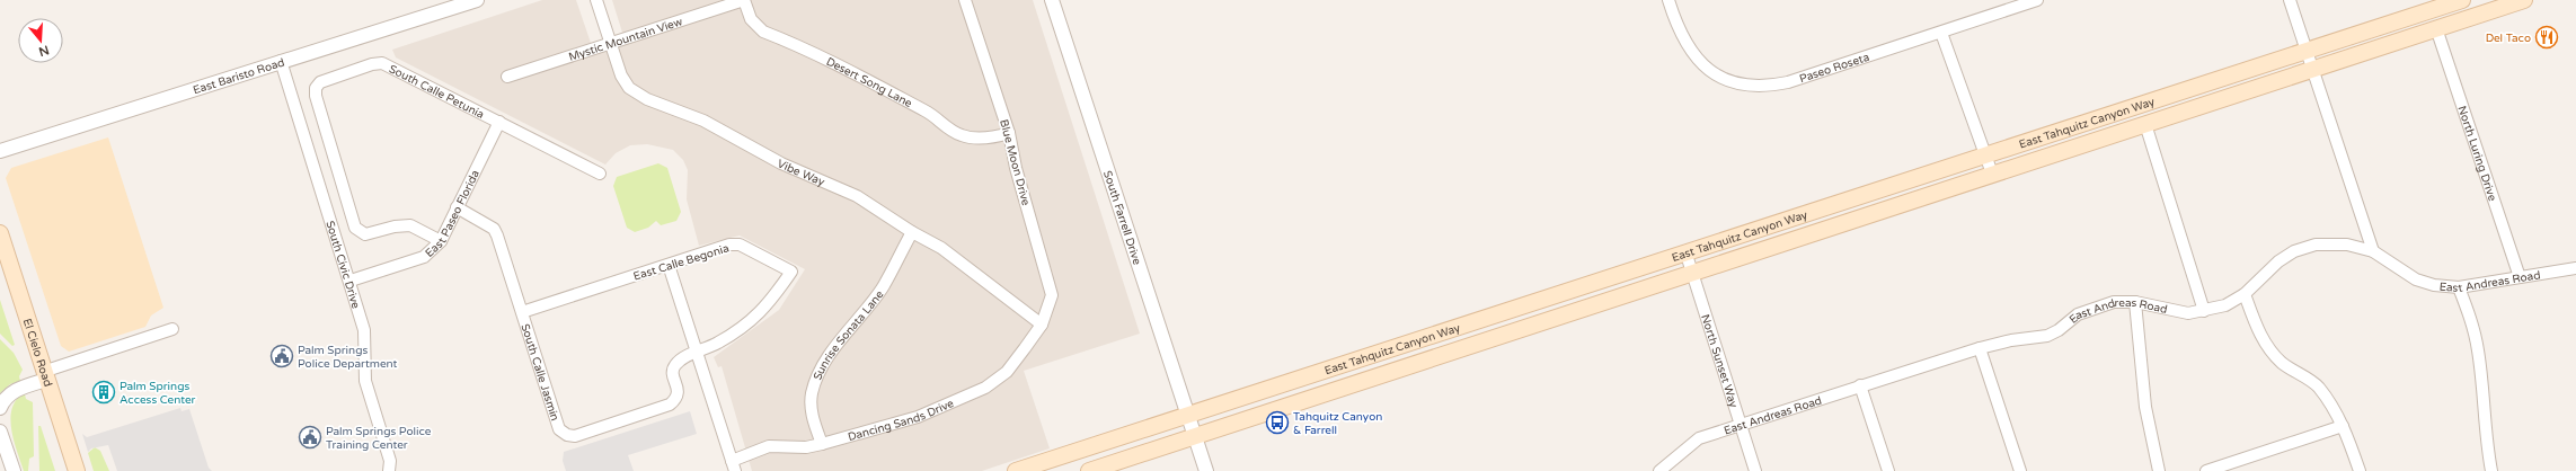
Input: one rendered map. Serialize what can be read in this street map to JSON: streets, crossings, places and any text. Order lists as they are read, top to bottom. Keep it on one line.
{"streets":{"main road":["East Tahquitz Canyon Way","El Cielo Road"],"street":["Mystic Mountain View","Paseo Roseta","East Baristo Road","Desert Song Lane","South Calle Petunia","North Luring Drive","Blue Moon Drive","Vibe Way","East Paseo Florida","South Farrell Drive","East Calle Begonia","South Civic Drive","East Andreas Road","Sunrise Sonata Lane","North Sunset Way","South Calle Jasmin","Dancing Sands Drive"]},"crossings":[["Mystic Mountain View","Desert Song Lane"],["Mystic Mountain View","Vibe Way"],["East Baristo Road","South Civic Drive"],["Desert Song Lane","Blue Moon Drive"],["South Calle Petunia","East Paseo Florida"],["East Tahquitz Canyon Way","North Luring Drive"],["East Tahquitz Canyon Way","South Farrell Drive"],["East Tahquitz Canyon Way","North Sunset Way"],["North Luring Drive","East Andreas Road"],["Blue Moon Drive","Vibe Way"],["Blue Moon Drive","Dancing Sands Drive"],["Vibe Way","Sunrise Sonata Lane"],["Vibe Way","Dancing Sands Drive"],["East Paseo Florida","South Civic Drive"],["East Paseo Florida","South Calle Jasmin"],["East Calle Begonia","South Calle Jasmin"],["East Andreas Road","North Sunset Way"],["Sunrise Sonata Lane","Dancing Sands Drive"]],"places":{"restaurant":["Del Taco"],"public building":["Palm Springs Police Department","Palm Springs Police Training Center"],"building":["Palm Springs Access Center"],"bus stop":["Tahquitz Canyon & Farrell"]},"north":"bottom"}
